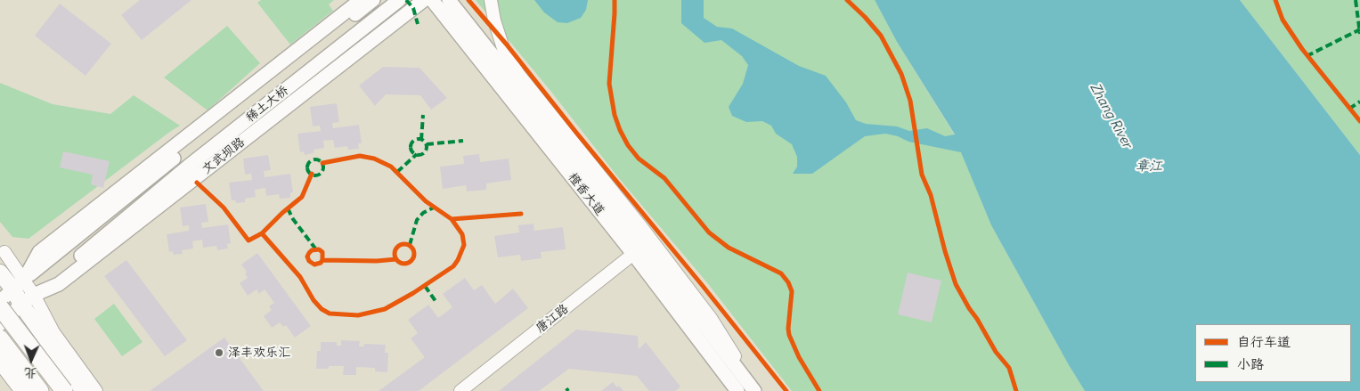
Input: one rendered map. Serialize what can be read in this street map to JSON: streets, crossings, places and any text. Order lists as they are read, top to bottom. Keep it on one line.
{"streets":{"main road":["稀土大桥","文武坝路","橙香大道"],"street":["唐江路"]},"crossings":[["稀土大桥","文武坝路"],["橙香大道","唐江路"]],"water":["Zhang River","章江"],"places":["泽丰欢乐汇"],"legend":["自行车道","小路"],"north":"bottom"}
